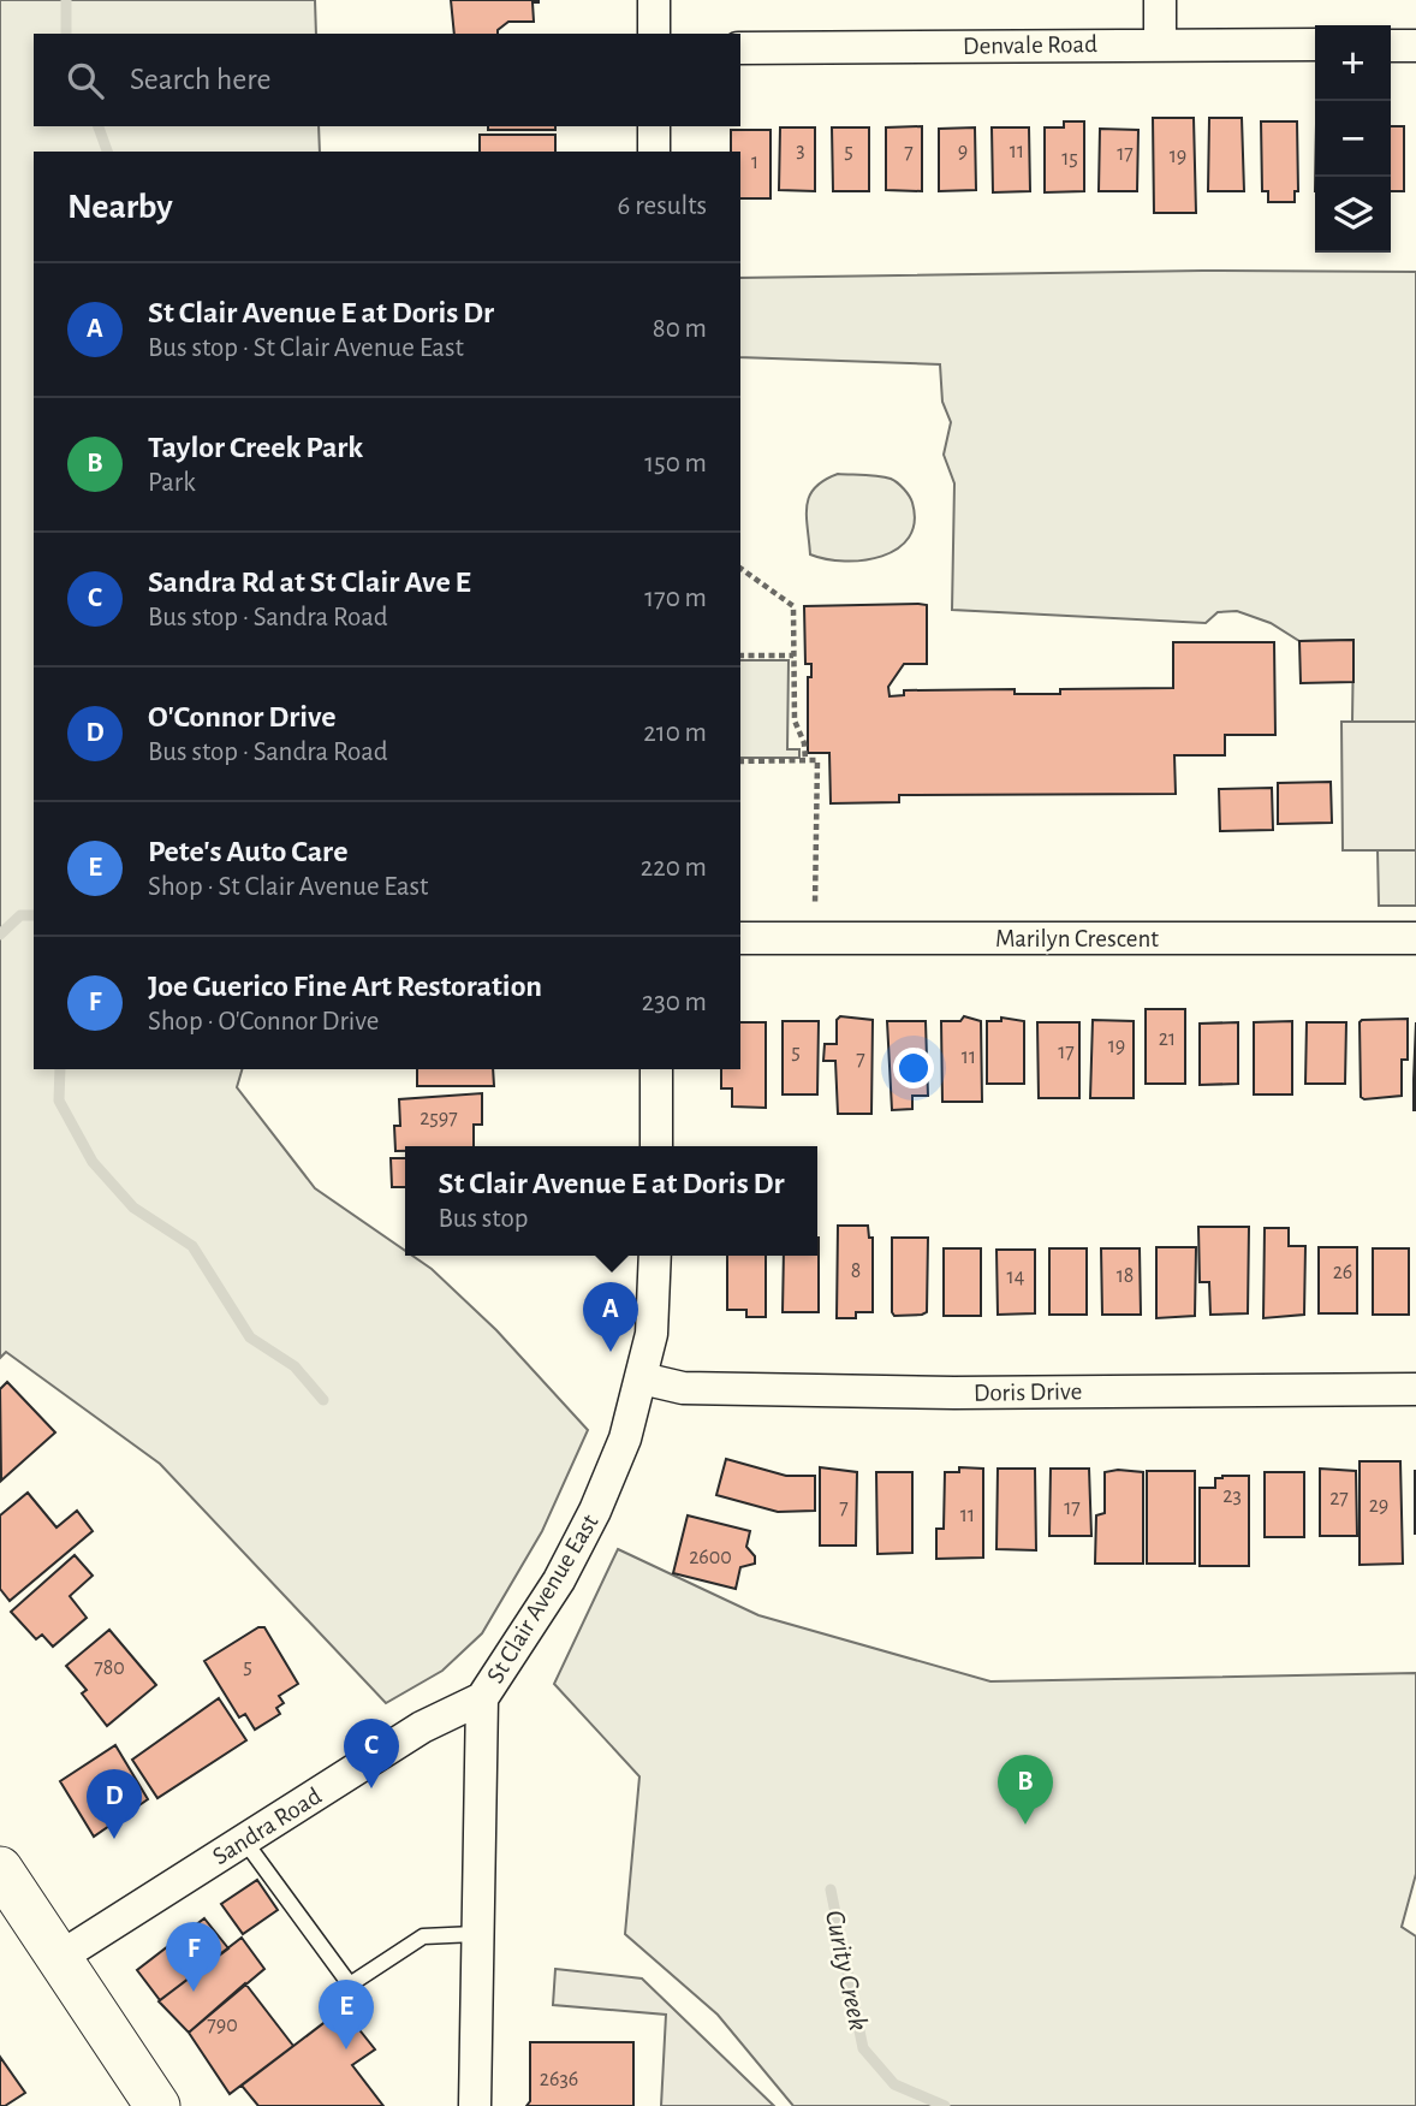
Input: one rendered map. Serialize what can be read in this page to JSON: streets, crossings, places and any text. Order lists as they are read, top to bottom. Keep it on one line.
{"streets":{"street":["Denvale Road","Marilyn Crescent","Doris Drive","St Clair Avenue East","Sandra Road"]},"crossings":[["Doris Drive","St Clair Avenue East"],["St Clair Avenue East","Sandra Road"]],"water":["Curity Creek"],"house_numbers":["3","5","9","11","7","17","19","15","1","21","19","5","17","11","7","2597","8","26","18","14","23","27","29","7","17","11","2600","5","780","790","2636"],"page":{"map_buttons":["+","−"],"search":"Search here","heading":["Nearby","6 results"],"list":[{"mark":"A","name":"St Clair Avenue E at Doris Dr","note":"Bus stop · St Clair Avenue East","value":"80 m"},{"mark":"B","name":"Taylor Creek Park","note":"Park","value":"150 m"},{"mark":"C","name":"Sandra Rd at St Clair Ave E","note":"Bus stop · Sandra Road","value":"170 m"},{"mark":"D","name":"O'Connor Drive","note":"Bus stop · Sandra Road","value":"210 m"},{"mark":"E","name":"Pete's Auto Care","note":"Shop · St Clair Avenue East","value":"220 m"},{"mark":"F","name":"Joe Guerico Fine Art Restoration","note":"Shop · O'Connor Drive","value":"230 m"}],"popup":["St Clair Avenue E at Doris Dr","Bus stop"],"pins":["A","C","B","D","F","E"]}}
